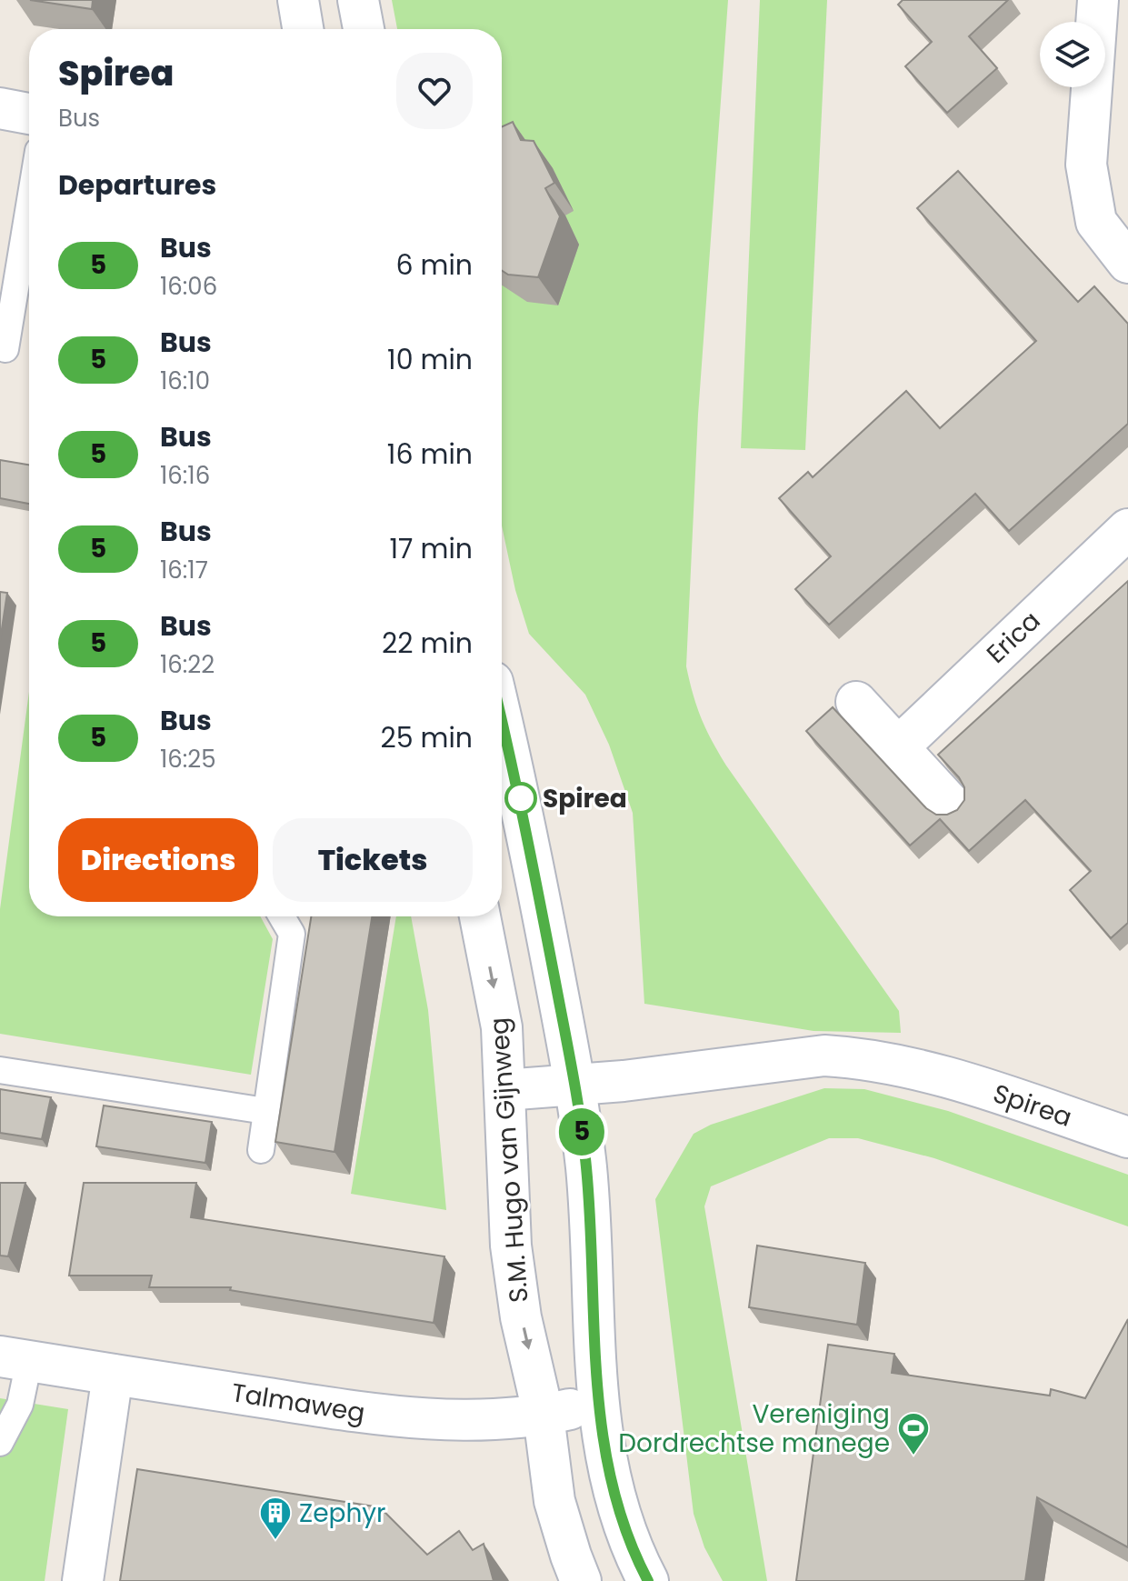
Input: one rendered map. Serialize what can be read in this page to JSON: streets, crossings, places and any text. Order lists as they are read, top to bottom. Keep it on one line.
{"streets":{"street":["Erica","Spirea","S.M. Hugo van Gijnweg","Talmaweg"]},"crossings":[["Spirea","S.M. Hugo van Gijnweg"],["S.M. Hugo van Gijnweg","Talmaweg"]],"places":{"other":["Spirea"],"sports":["Vereniging Dordrechtse manege"],"building":["Zephyr"]},"lines":["bus line 5"],"page":{"on_map":"5","heading":[["Spirea","Bus"],"Departures"],"list":[{"mark":"5","name":"Bus","note":"16:06","value":"6 min"},{"mark":"5","name":"Bus","note":"16:10","value":"10 min"},{"mark":"5","name":"Bus","note":"16:16","value":"16 min"},{"mark":"5","name":"Bus","note":"16:17","value":"17 min"},{"mark":"5","name":"Bus","note":"16:22","value":"22 min"},{"mark":"5","name":"Bus","note":"16:25","value":"25 min"}],"buttons":["Directions","Tickets"]}}
